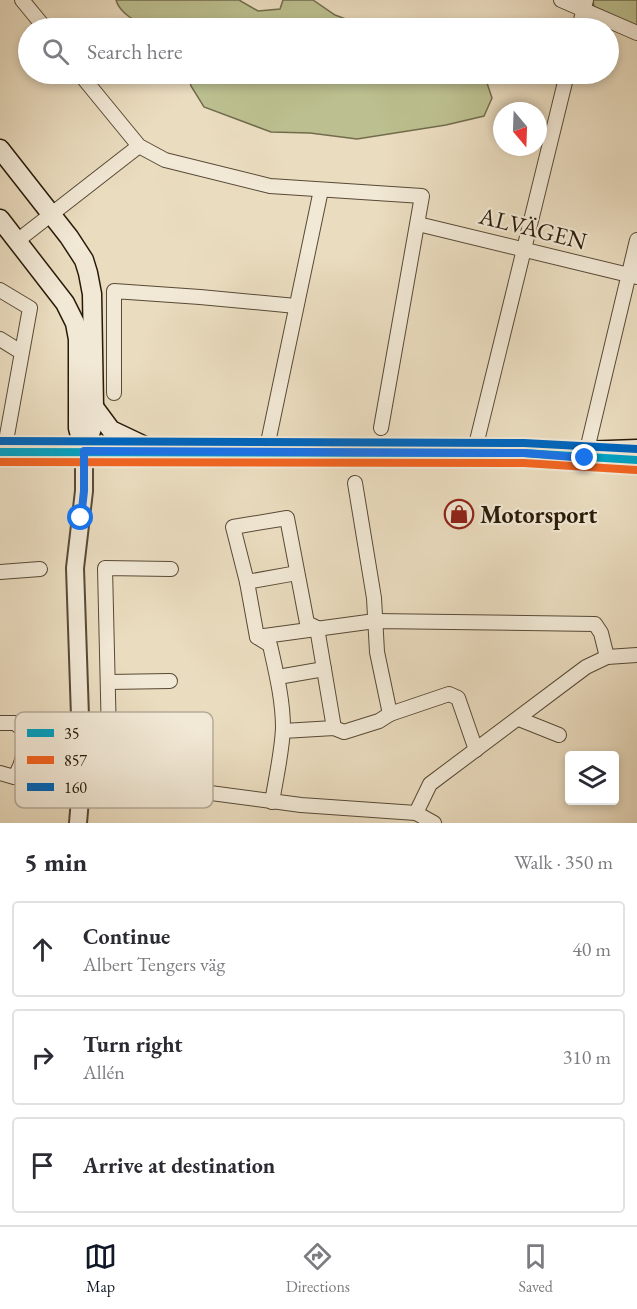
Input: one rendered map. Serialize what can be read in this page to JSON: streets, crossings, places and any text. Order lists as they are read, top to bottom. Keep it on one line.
{"streets":{"street":["ALVÄGEN"]},"places":{"shop":["Motorsport"]},"lines":["transit line 160","transit line 35","transit line 857"],"legend":["35","857","160"],"north":"bottom","page":{"search":"Search here","heading":["5 min","Walk · 350 m"],"list":[["Continue","Albert Tengers väg","40 m"],["Turn right","Allén","310 m"],"Arrive at destination"],"nav":["Map","Directions","Saved"]}}
